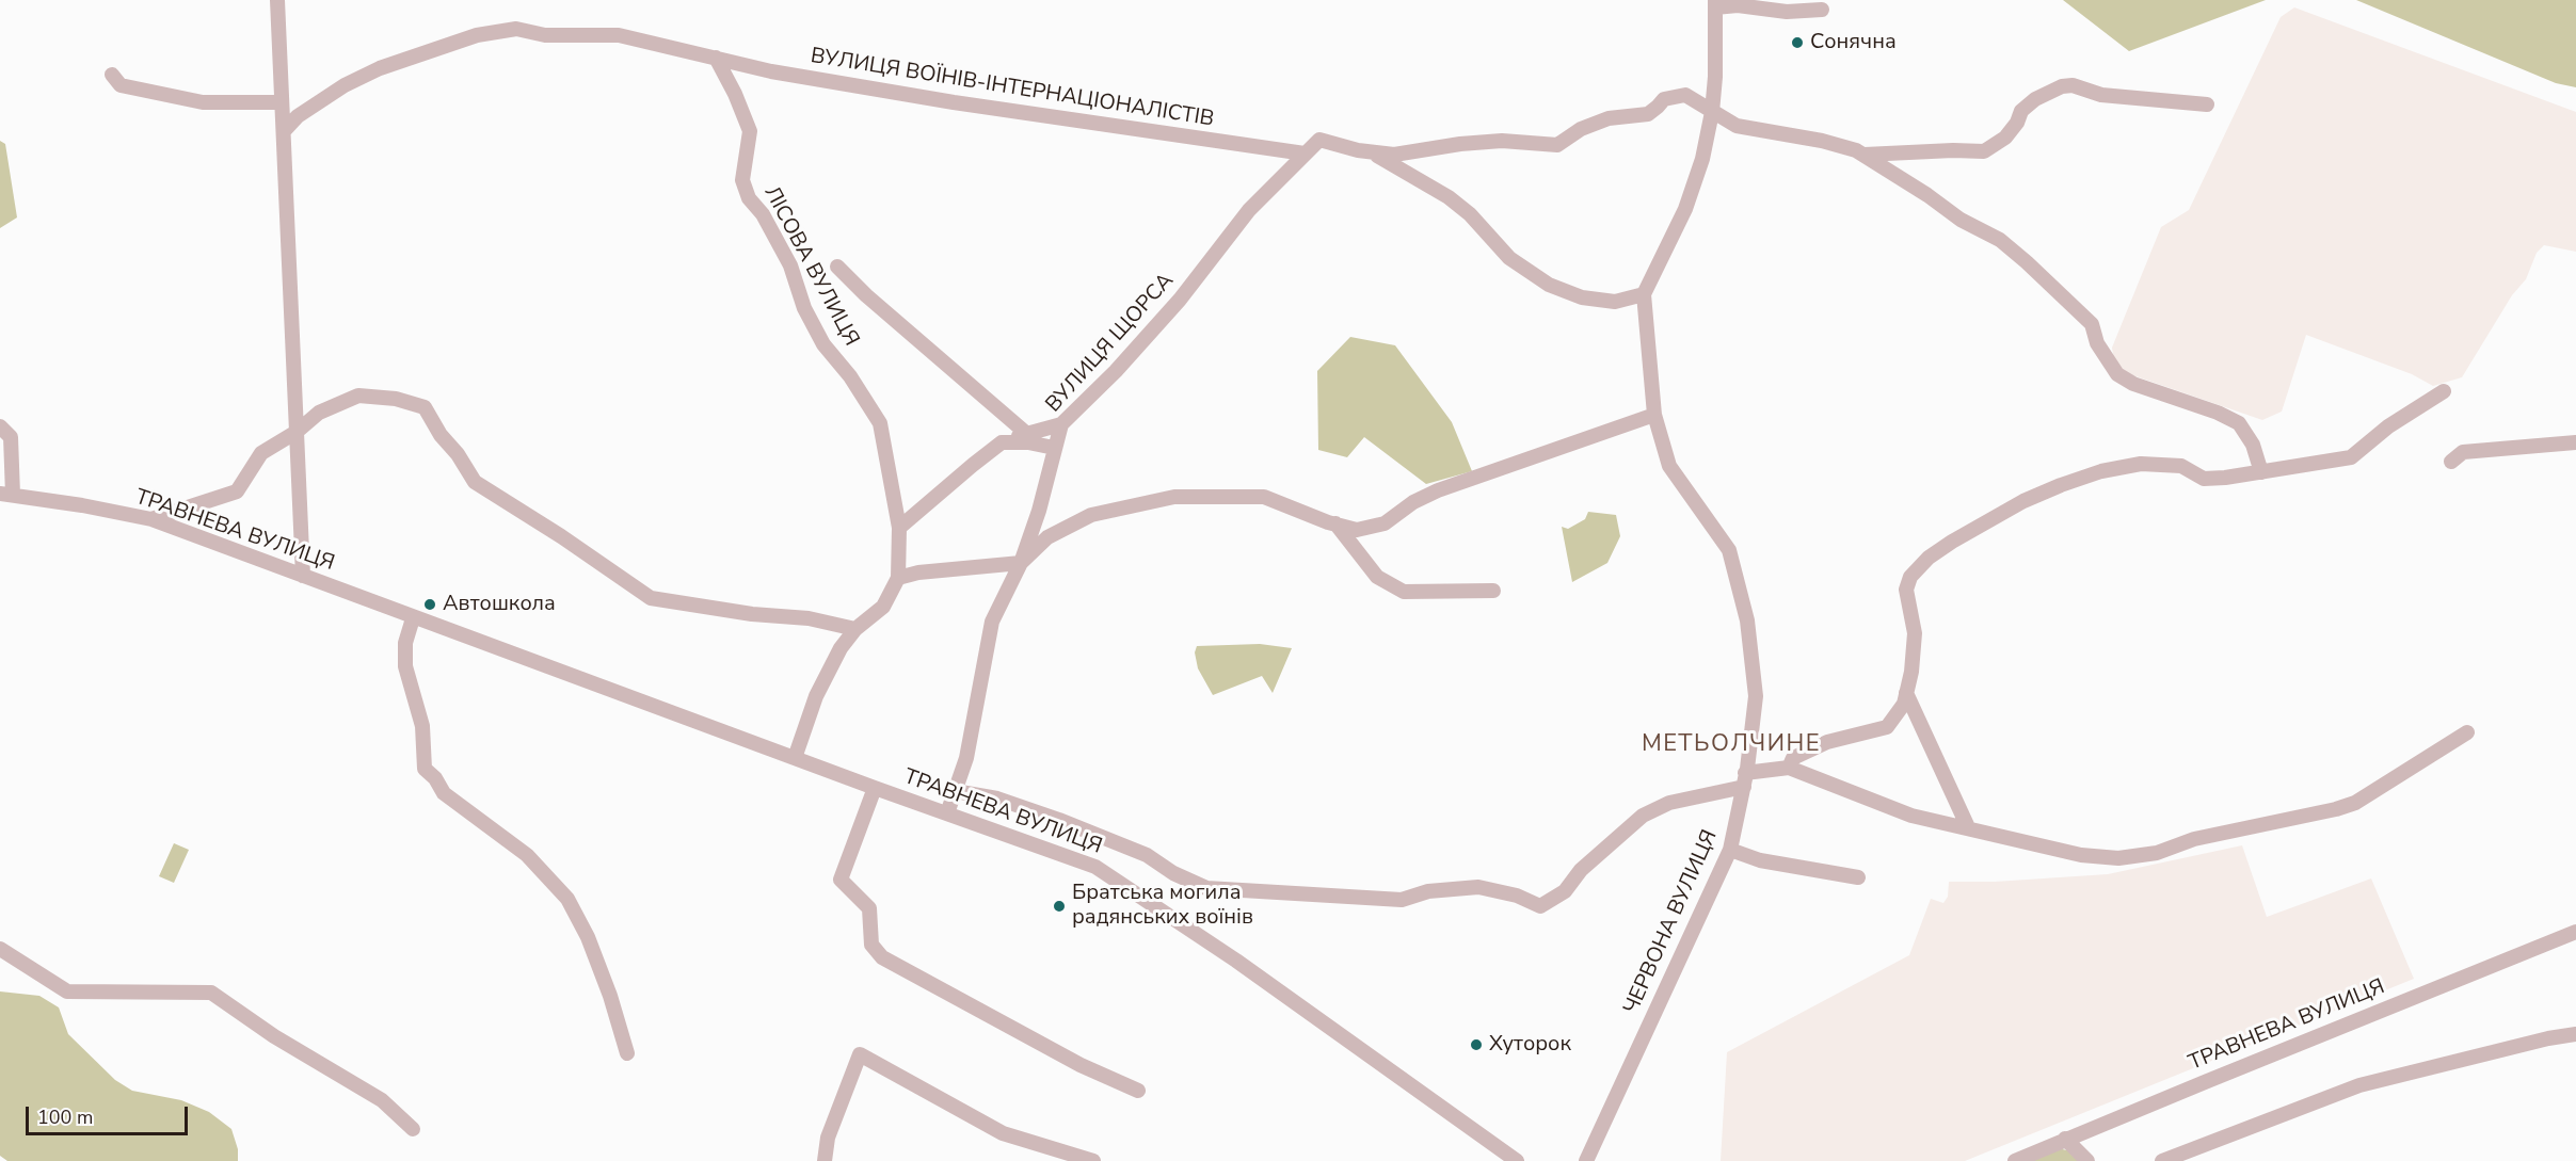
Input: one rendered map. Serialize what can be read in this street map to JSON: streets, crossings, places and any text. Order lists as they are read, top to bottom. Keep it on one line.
{"streets":{"street":["ВУЛИЦЯ ВОЇНІВ-ІНТЕРНАЦІОНАЛІСТІВ","ЛІСОВА ВУЛИЦЯ","ВУЛИЦЯ ЩОРСА","ТРАВНЕВА ВУЛИЦЯ","ЧЕРВОНА ВУЛИЦЯ"]},"crossings":[["ВУЛИЦЯ ВОЇНІВ-ІНТЕРНАЦІОНАЛІСТІВ","ЛІСОВА ВУЛИЦЯ"],["ВУЛИЦЯ ВОЇНІВ-ІНТЕРНАЦІОНАЛІСТІВ","ВУЛИЦЯ ЩОРСА"],["ВУЛИЦЯ ЩОРСА","ТРАВНЕВА ВУЛИЦЯ"],["ВУЛИЦЯ ЩОРСА","ЧЕРВОНА ВУЛИЦЯ"]],"districts":["МЕТЬОЛЧИНЕ"],"places":["Сонячна","Автошкола","Братська могила радянських воїнів","Хуторок"],"scale_bar":"100 m"}
